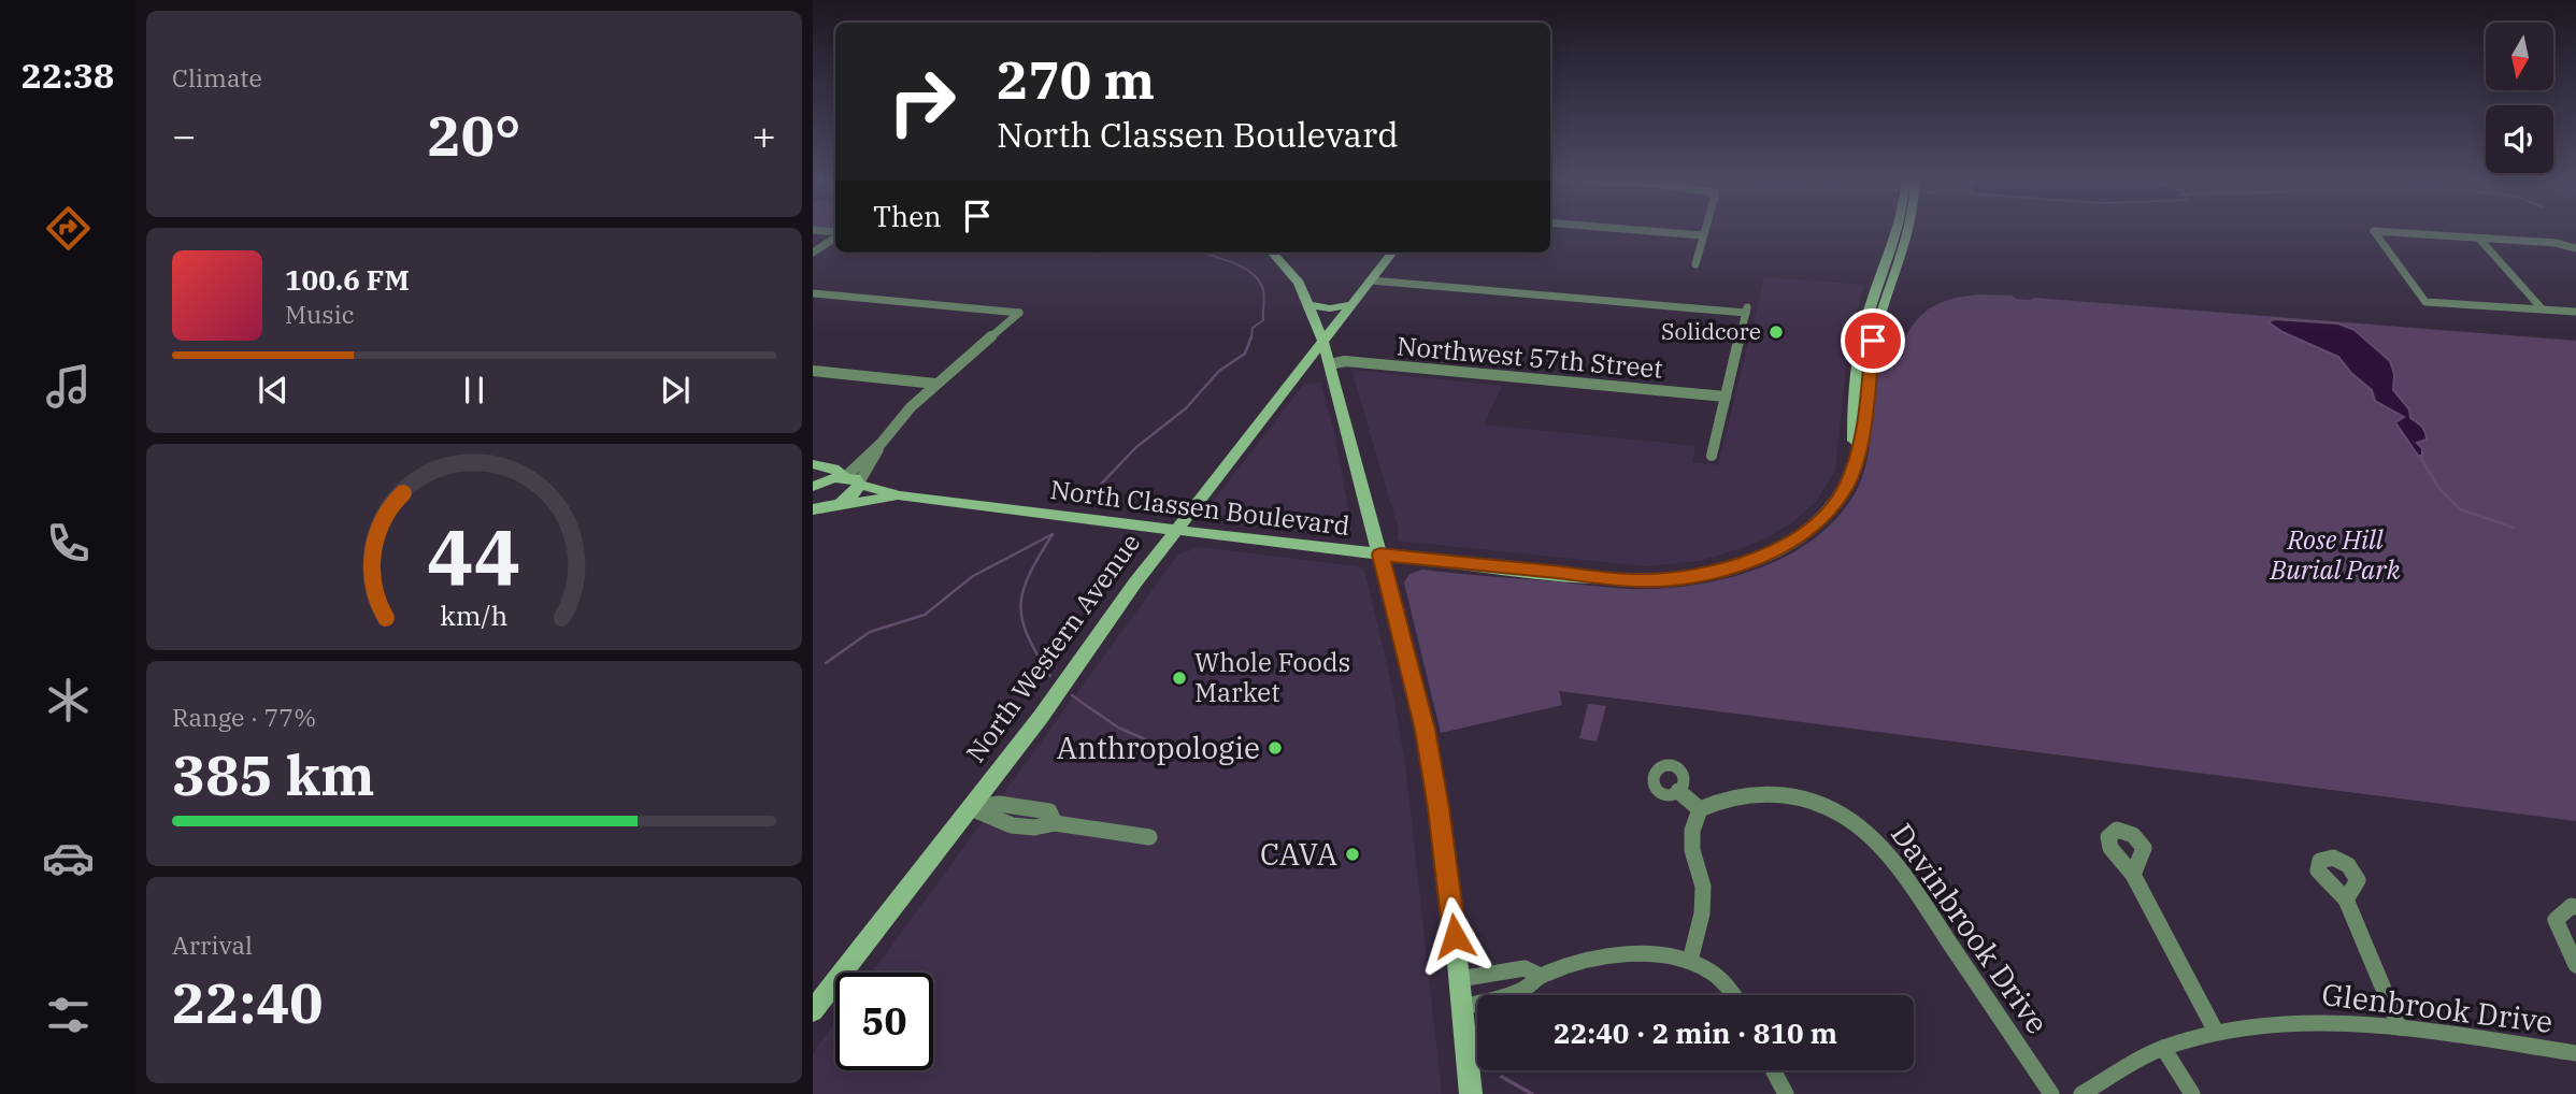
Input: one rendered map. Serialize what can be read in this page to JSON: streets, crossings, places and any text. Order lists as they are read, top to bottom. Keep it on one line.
{"streets":{"main road":["North Classen Boulevard","North Western Avenue"],"street":["Northwest 57th Street","Davinbrook Drive","Glenbrook Drive"]},"crossings":[["North Classen Boulevard","North Western Avenue"]],"parks":["Rose Hill Burial Park"],"places":["Solidcore","Whole Foods Market","Anthropologie","CAVA"],"north":"bottom","page":{"tabs":"22:38","tile":["Climate",["Range · 77%","385 km"],["Arrival","22:40"]],"turn":["270 m","North Classen Boulevard"],"heat":["−","20°","+"],"then":"Then","song":["100.6 FM","Music"],"limit":"50","trip":"22:40 · 2 min · 810 m","gauge":["44","km/h"]}}
